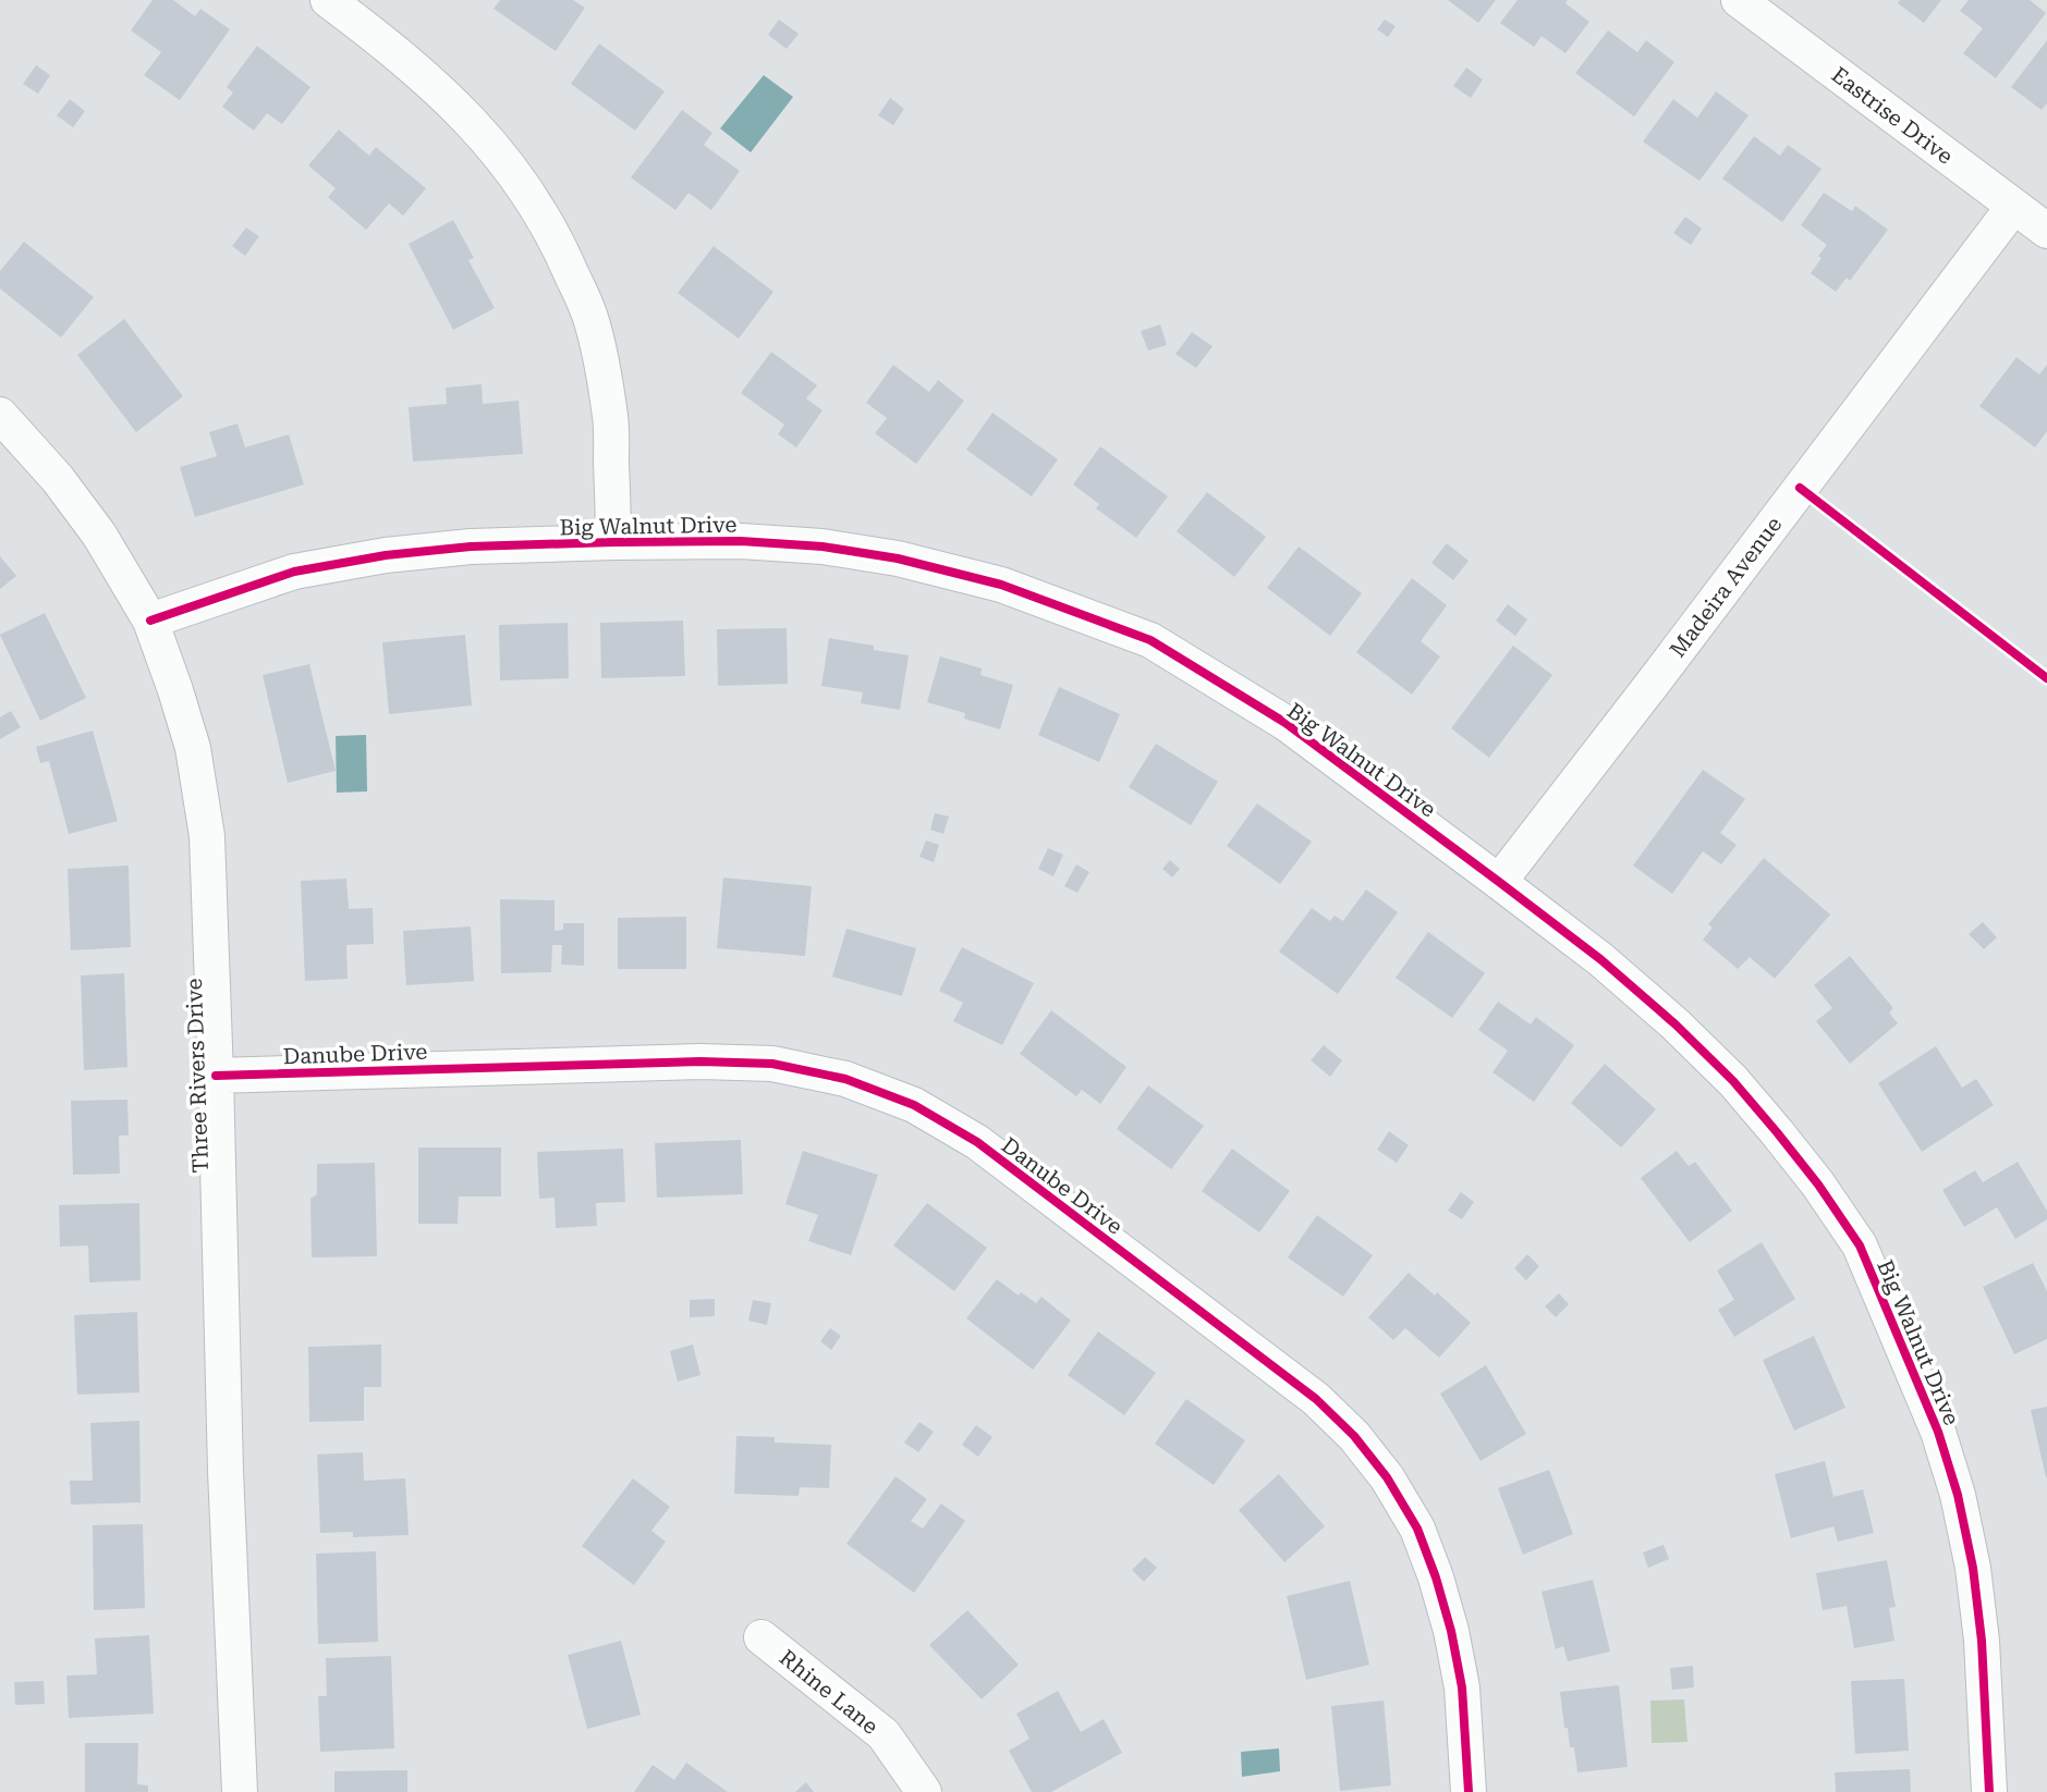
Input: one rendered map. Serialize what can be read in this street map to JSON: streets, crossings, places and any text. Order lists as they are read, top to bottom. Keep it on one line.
{"streets":{"street":["Eastrise Drive","Big Walnut Drive","Madeira Avenue","Danube Drive","Three Rivers Drive","Rhine Lane"]},"crossings":[["Eastrise Drive","Madeira Avenue"],["Big Walnut Drive","Madeira Avenue"],["Big Walnut Drive","Three Rivers Drive"],["Danube Drive","Three Rivers Drive"]]}
